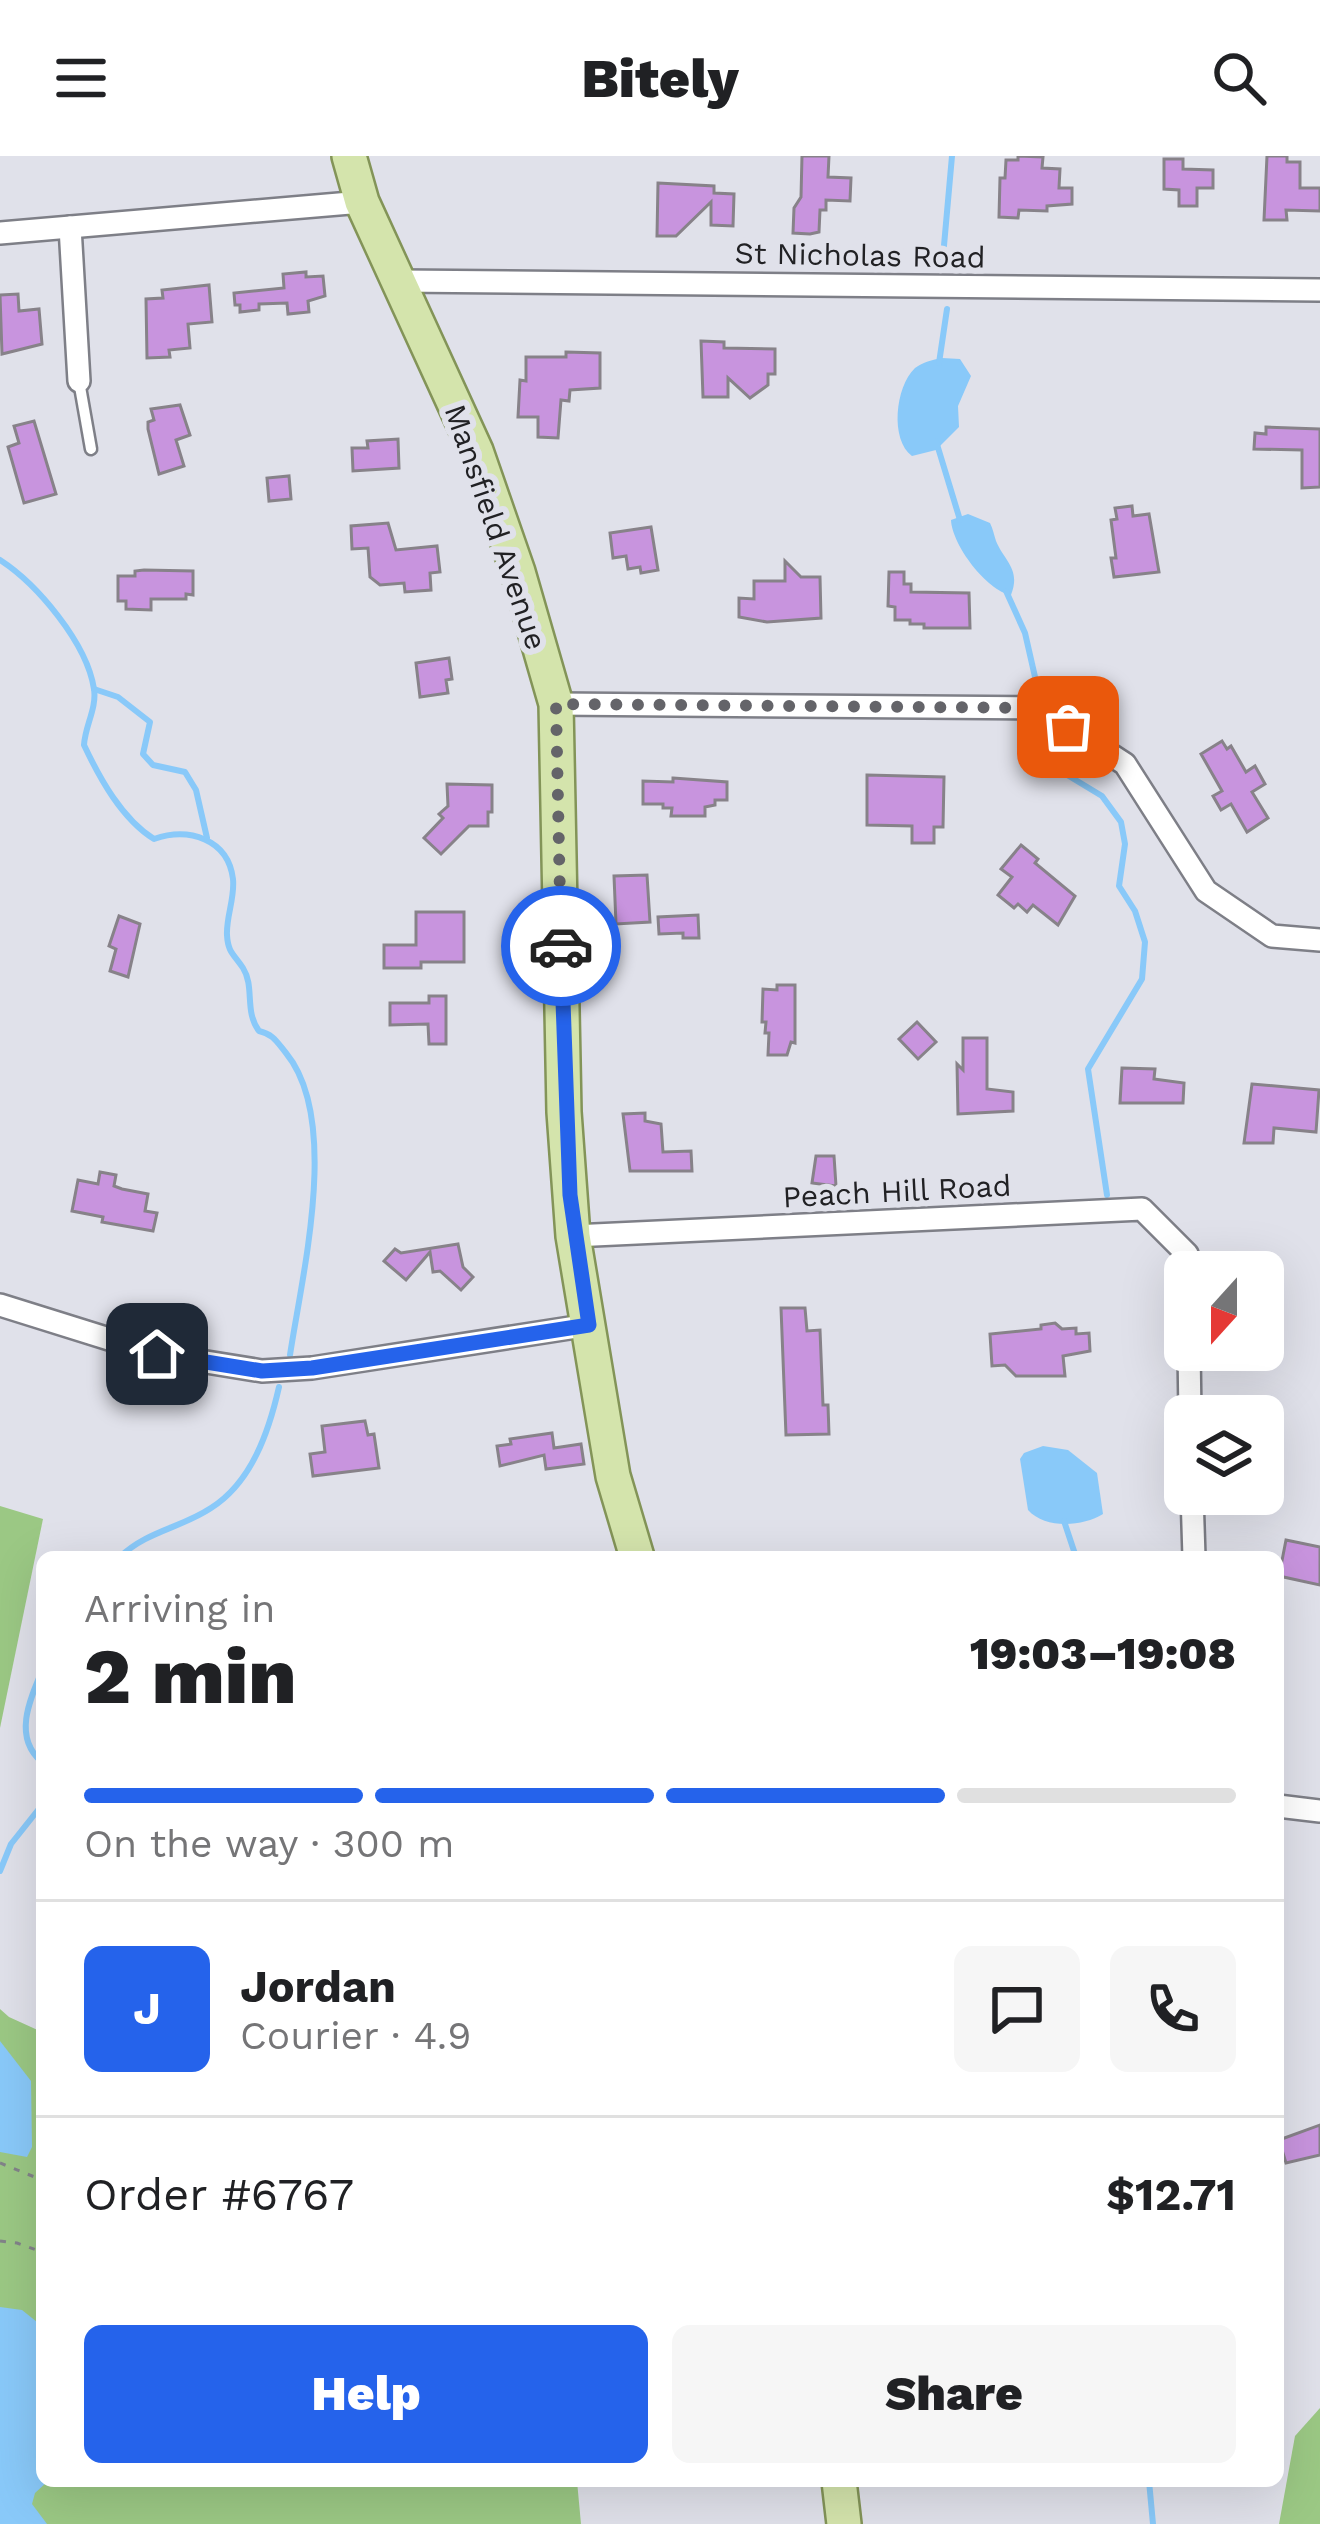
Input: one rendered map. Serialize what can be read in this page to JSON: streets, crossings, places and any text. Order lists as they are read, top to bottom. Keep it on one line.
{"streets":{"main road":["Mansfield Avenue"],"street":["St Nicholas Road","Peach Hill Road"]},"crossings":[["St Nicholas Road","Mansfield Avenue"],["Mansfield Avenue","Peach Hill Road"]],"north":"bottom","page":{"header":"Bitely","heading":["2 min","Arriving in","19:03–19:08"],"panel":["Jordan","Courier · 4.9","Order #6767","$12.71"],"bar":"On the way · 300 m","round":"J","buttons":["Help","Share"]}}
